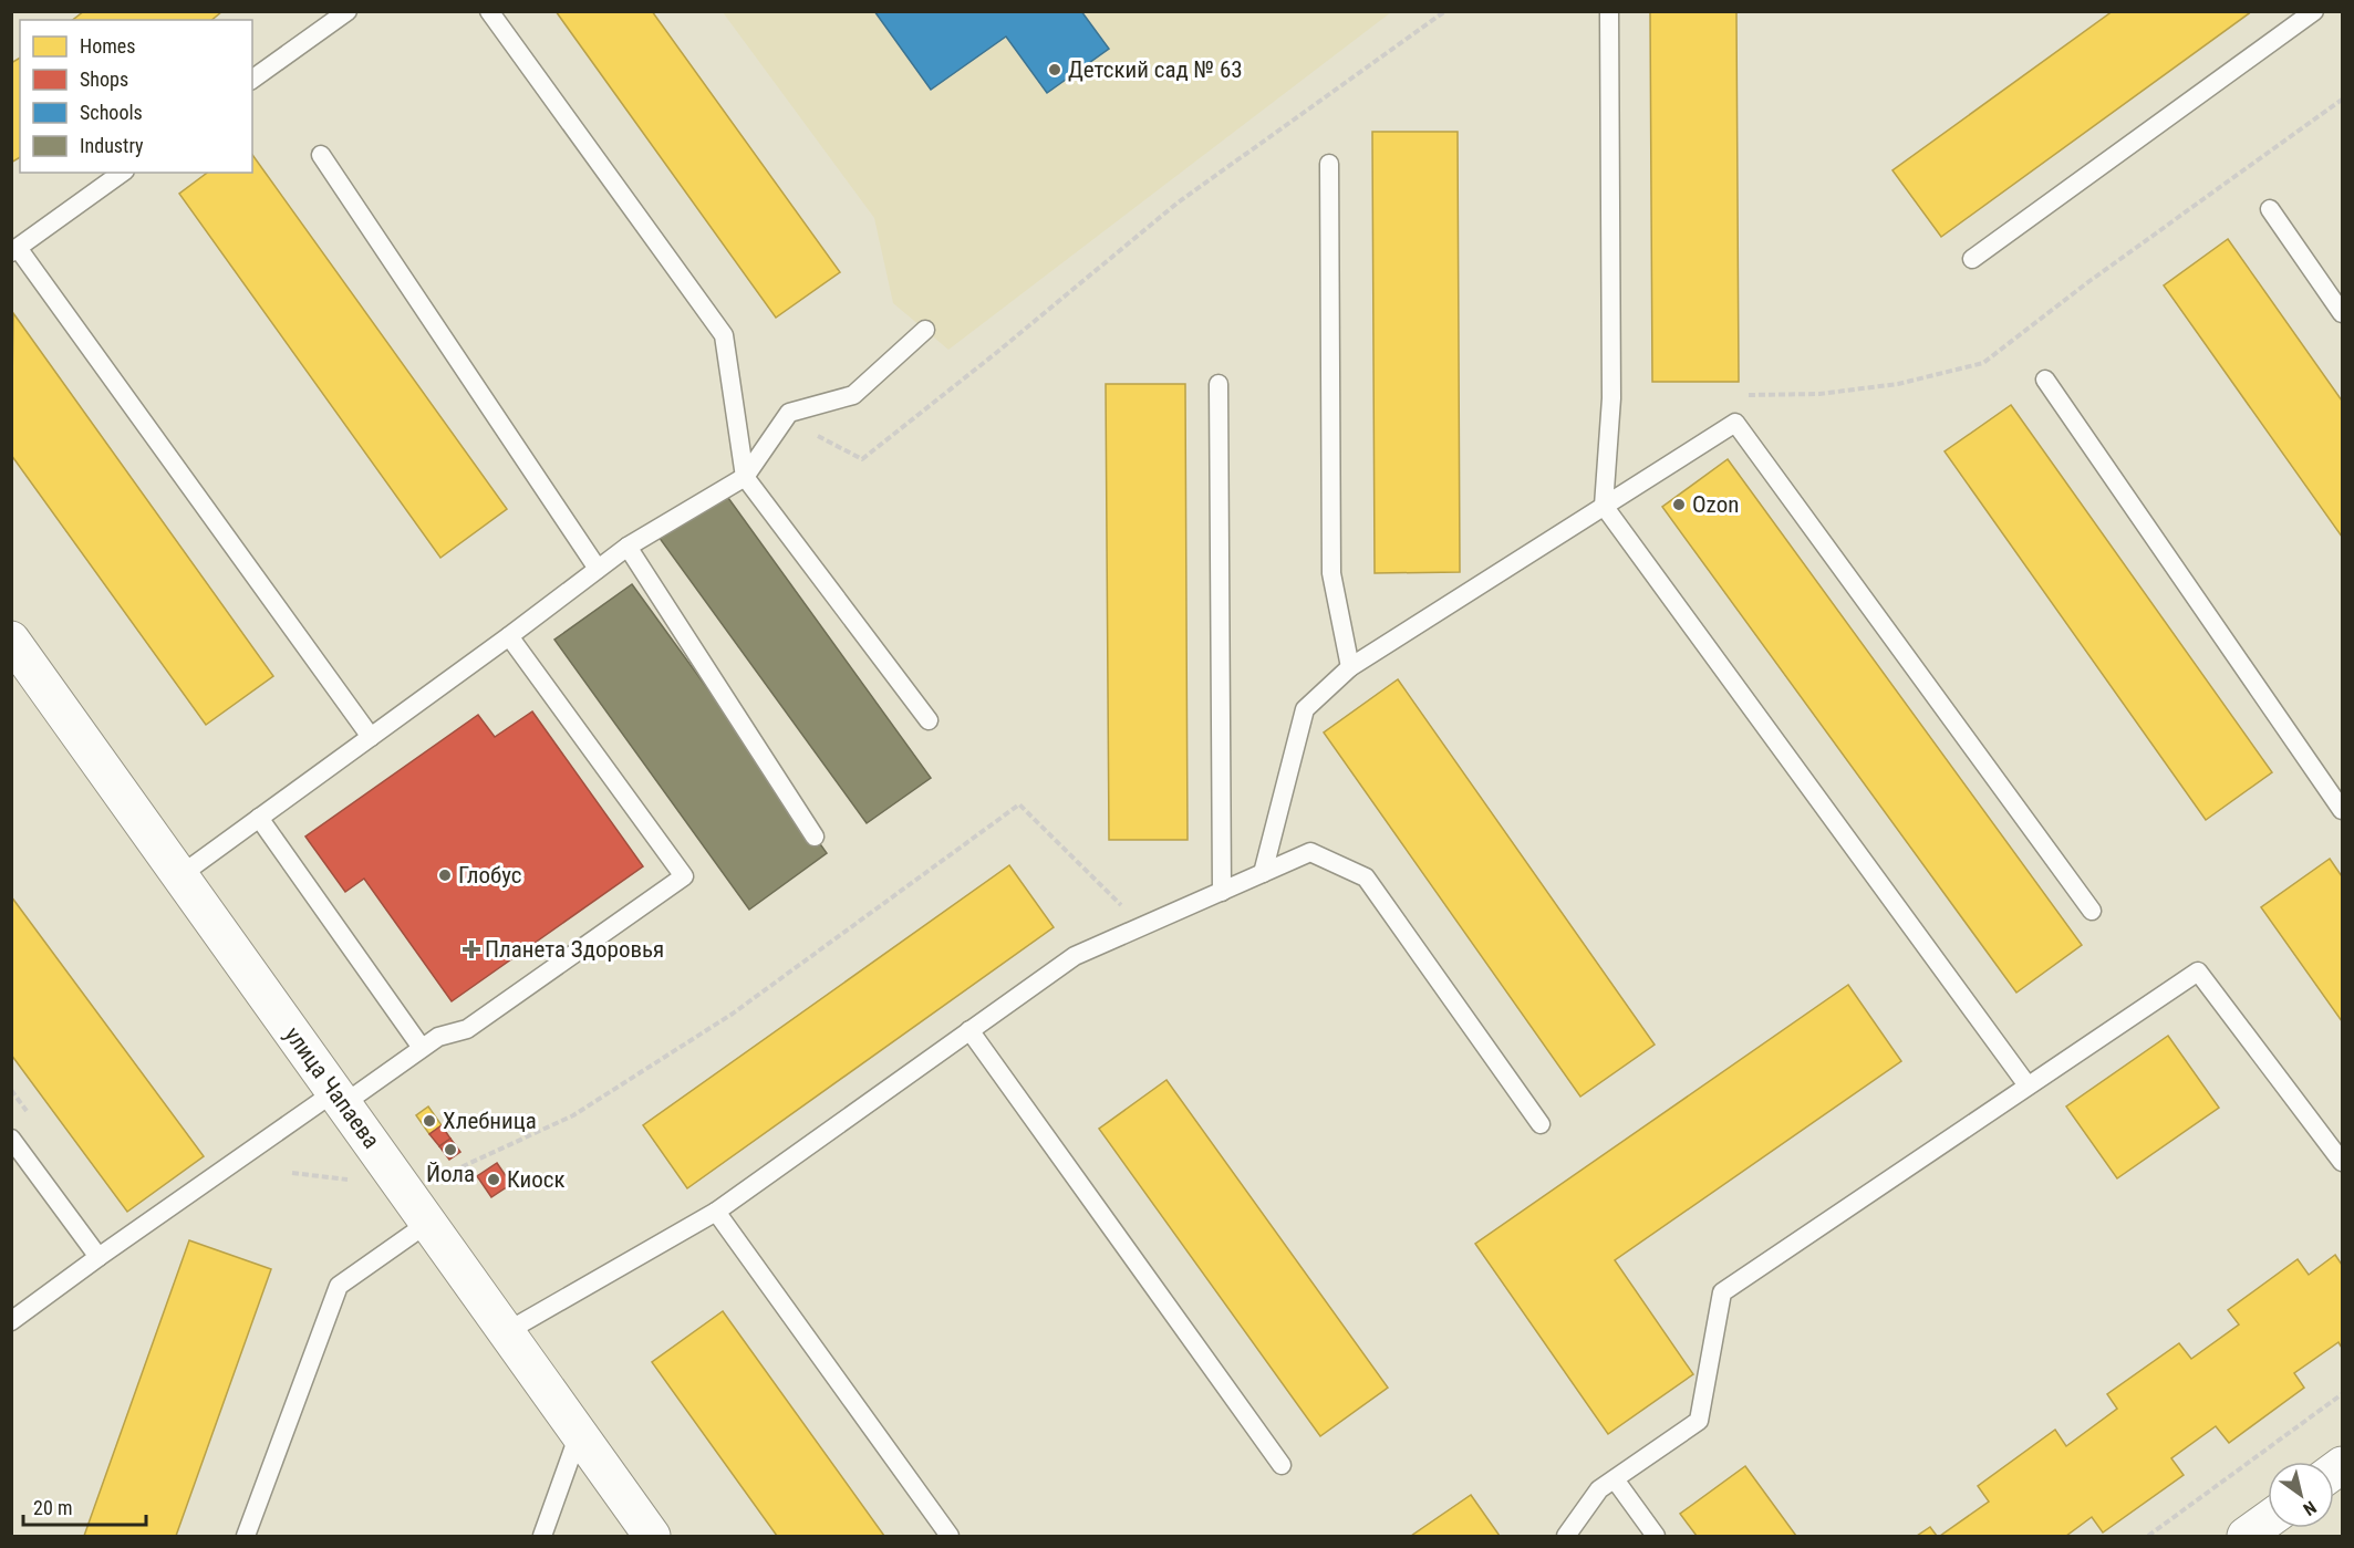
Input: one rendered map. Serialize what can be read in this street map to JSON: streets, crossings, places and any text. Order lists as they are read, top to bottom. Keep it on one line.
{"streets":{"street":["улица Чапаева"]},"places":{"other":["Детский сад № 63","Ozon","Глобус","Хлебница","Йола","Киоск"],"health":["Планета Здоровья"]},"legend":["Homes","Shops","Schools","Industry"],"scale_bar":"20 m","north":"bottom right"}
